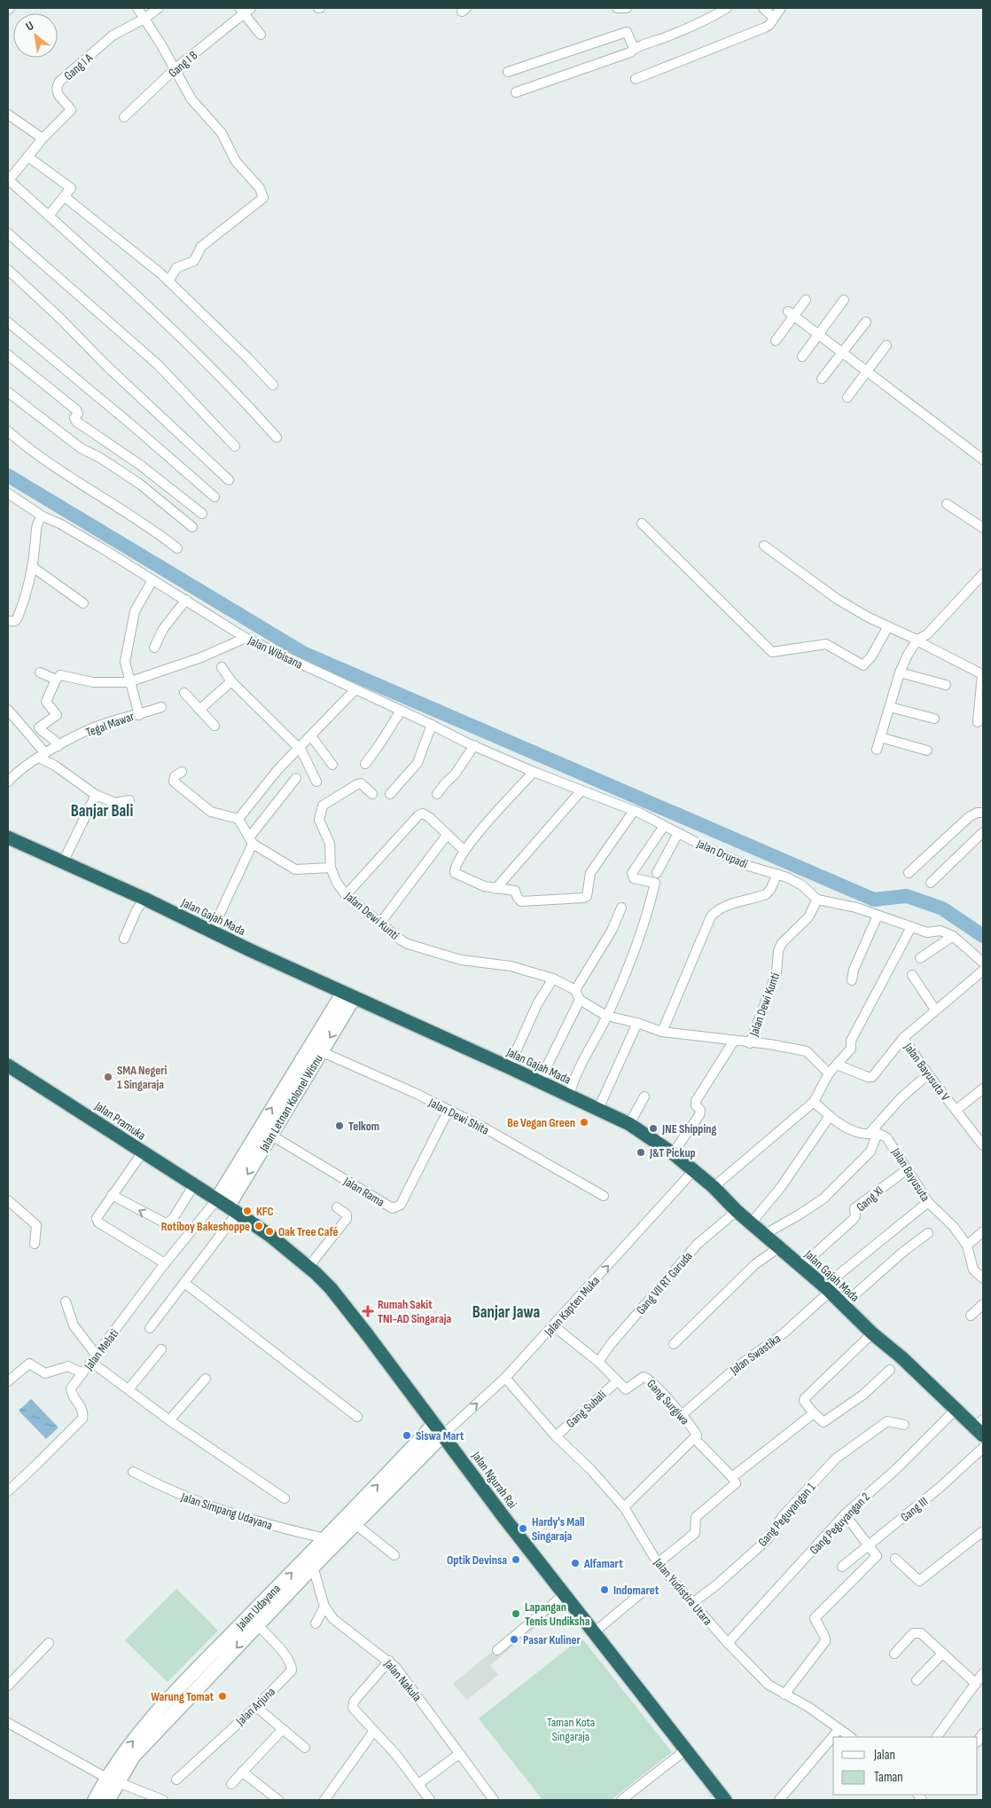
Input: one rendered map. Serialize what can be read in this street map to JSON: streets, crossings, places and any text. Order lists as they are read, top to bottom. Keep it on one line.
{"streets":{"highway":["Jalan Gajah Mada","Jalan Pramuka","Jalan Ngurah Rai"],"street":["Gang I B","Gang I A","Jalan Wibisana","Tegal Mawar","Jalan Drupadi","Jalan Dewi Kunti","Jalan Bayusuta V","Jalan Letnan Kolonel Wisnu","Jalan Dewi Shita","Jalan Bayusuta","Jalan Rama","Gang XI","Gang VII RT Garuda","Jalan Kapten Muka","Jalan Melati","Jalan Swastika","Gang Surgiwa","Gang Subali","Gang III","Jalan Simpang Udayana","Gang Peguyangan 1","Gang Peguyangan 2","Jalan Yudistira Utara","Jalan Udayana","Jalan Nakula","Jalan Arjuna"]},"crossings":[["Jalan Wibisana","Tegal Mawar"],["Jalan Wibisana","Jalan Drupadi"],["Jalan Drupadi","Jalan Dewi Kunti"],["Jalan Gajah Mada","Jalan Letnan Kolonel Wisnu"],["Jalan Gajah Mada","Gang XI"],["Jalan Gajah Mada","Gang VII RT Garuda"],["Jalan Gajah Mada","Jalan Kapten Muka"],["Jalan Gajah Mada","Jalan Swastika"],["Jalan Gajah Mada","Gang Peguyangan 2"],["Jalan Letnan Kolonel Wisnu","Jalan Dewi Shita"],["Jalan Letnan Kolonel Wisnu","Jalan Pramuka"],["Jalan Letnan Kolonel Wisnu","Jalan Rama"],["Jalan Letnan Kolonel Wisnu","Jalan Melati"],["Jalan Letnan Kolonel Wisnu","Jalan Ngurah Rai"],["Jalan Dewi Shita","Jalan Rama"],["Jalan Pramuka","Jalan Melati"],["Jalan Pramuka","Jalan Ngurah Rai"],["Jalan Bayusuta","Gang XI"],["Jalan Bayusuta","Jalan Swastika"],["Jalan Kapten Muka","Jalan Ngurah Rai"],["Jalan Kapten Muka","Jalan Yudistira Utara"],["Jalan Kapten Muka","Jalan Udayana"],["Jalan Melati","Jalan Ngurah Rai"],["Jalan Swastika","Gang Surgiwa"],["Gang Surgiwa","Gang Subali"],["Gang Subali","Jalan Yudistira Utara"],["Jalan Ngurah Rai","Jalan Udayana"],["Jalan Simpang Udayana","Jalan Udayana"],["Gang Peguyangan 1","Jalan Yudistira Utara"],["Gang Peguyangan 2","Jalan Yudistira Utara"],["Jalan Udayana","Jalan Nakula"],["Jalan Udayana","Jalan Arjuna"]],"one_way":["Jalan Kapten Muka"],"districts":["Banjar Bali","Banjar Jawa"],"parks":["Taman Kota Singaraja"],"places":{"other":["SMA Negeri 1 Singaraja","Be Vegan Green","Telkom","JNE Shipping","J&T Pickup","KFC","Rotiboy Bakeshoppe","Oak Tree Café","Siswa Mart","Hardy's Mall Singaraja","Optik Devinsa","Alfamart","Indomaret","Lapangan Tenis Undiksha","Pasar Kuliner","Warung Tomat"],"health":["Rumah Sakit TNI-AD Singaraja"]},"legend":["Jalan","Taman"],"north":"top left"}
